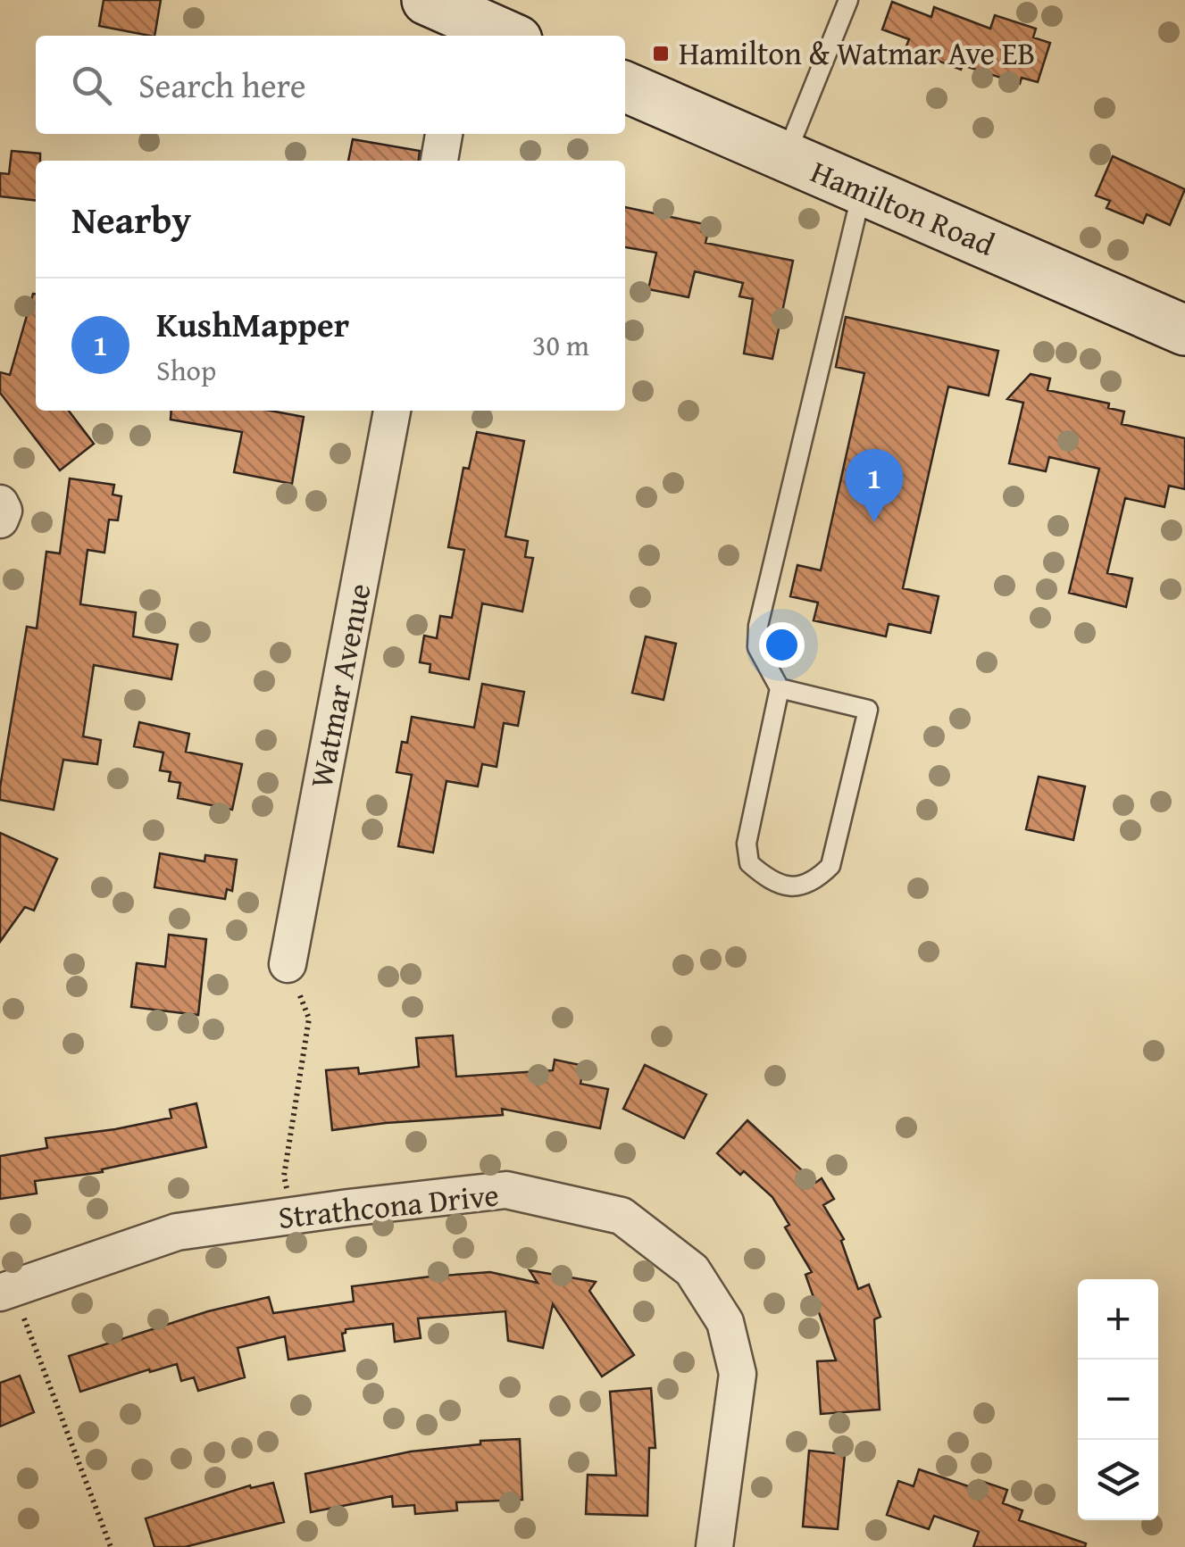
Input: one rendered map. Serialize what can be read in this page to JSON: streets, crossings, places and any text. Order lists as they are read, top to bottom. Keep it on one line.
{"streets":{"main road":["Hamilton Road"],"street":["Watmar Avenue","Strathcona Drive"]},"places":{"transit":["Hamilton & Watmar Ave EB"]},"page":{"search":"Search here","heading":"Nearby","list":[{"mark":"1","name":"KushMapper","note":"Shop","value":"30 m"}],"pins":"1","map_buttons":["+","−"]}}
